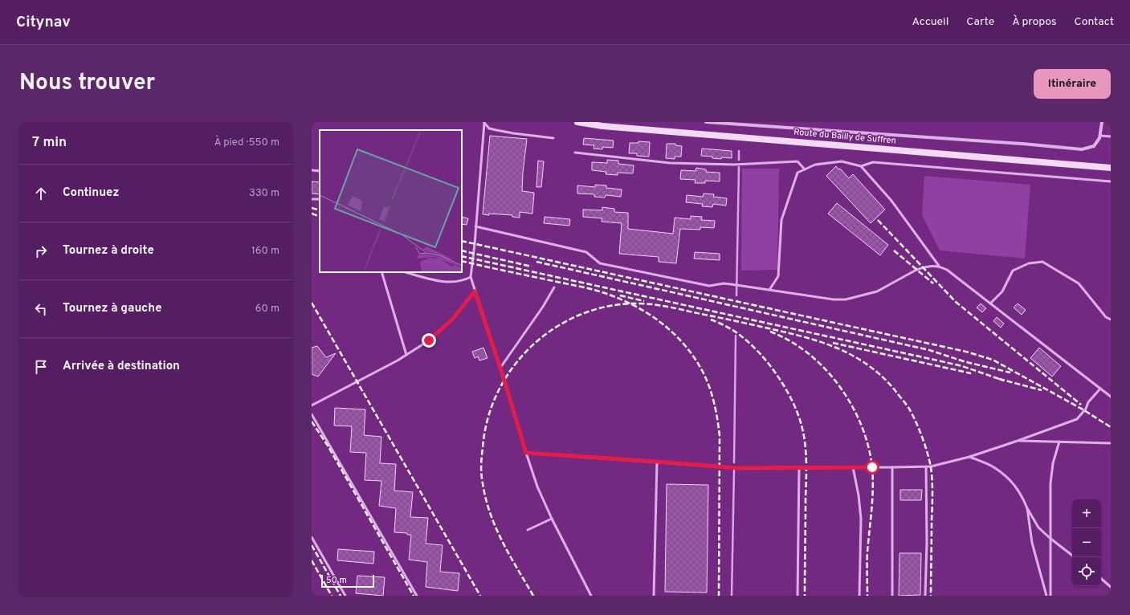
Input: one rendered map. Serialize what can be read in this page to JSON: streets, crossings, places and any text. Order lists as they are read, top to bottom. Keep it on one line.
{"streets":{"main road":["Route du Bailly de Suffren"]},"scale_bar":"50 m","page":{"header":"Citynav","nav":["Accueil","Carte","À propos","Contact"],"title":"Nous trouver","buttons":"Itinéraire","heading":["7 min","À pied · 550 m"],"list":[["Continuez","330 m"],["Tournez à droite","160 m"],["Tournez à gauche","60 m"],"Arrivée à destination"],"map_buttons":["+","−"],"scale":"50 m"}}
